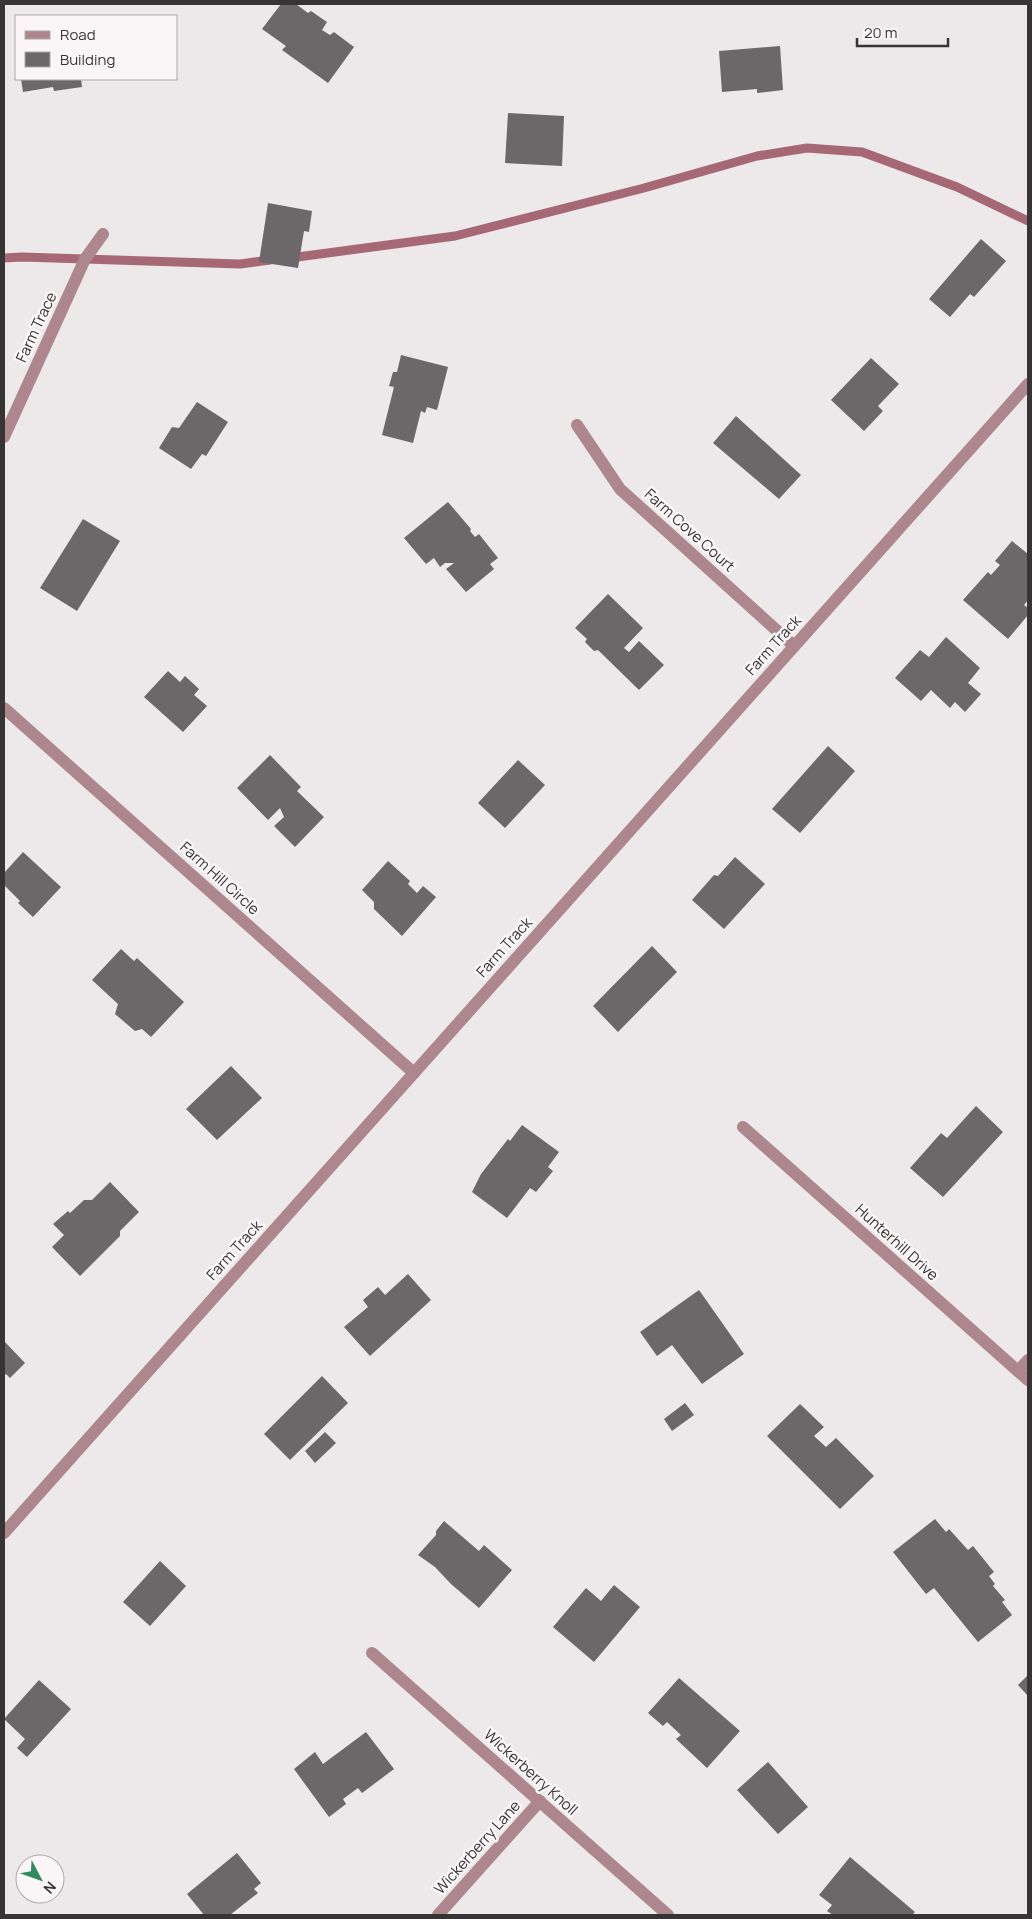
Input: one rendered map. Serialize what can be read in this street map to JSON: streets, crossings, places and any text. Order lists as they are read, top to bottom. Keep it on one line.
{"streets":{"street":["Farm Trace","Farm Cove Court","Farm Track","Farm Hill Circle","Hunterhill Drive","Wickerberry Knoll","Wickerberry Lane"]},"crossings":[["Farm Cove Court","Farm Track"],["Farm Track","Farm Hill Circle"],["Wickerberry Knoll","Wickerberry Lane"]],"legend":["Road","Building"],"scale_bar":"20 m","north":"bottom right"}
